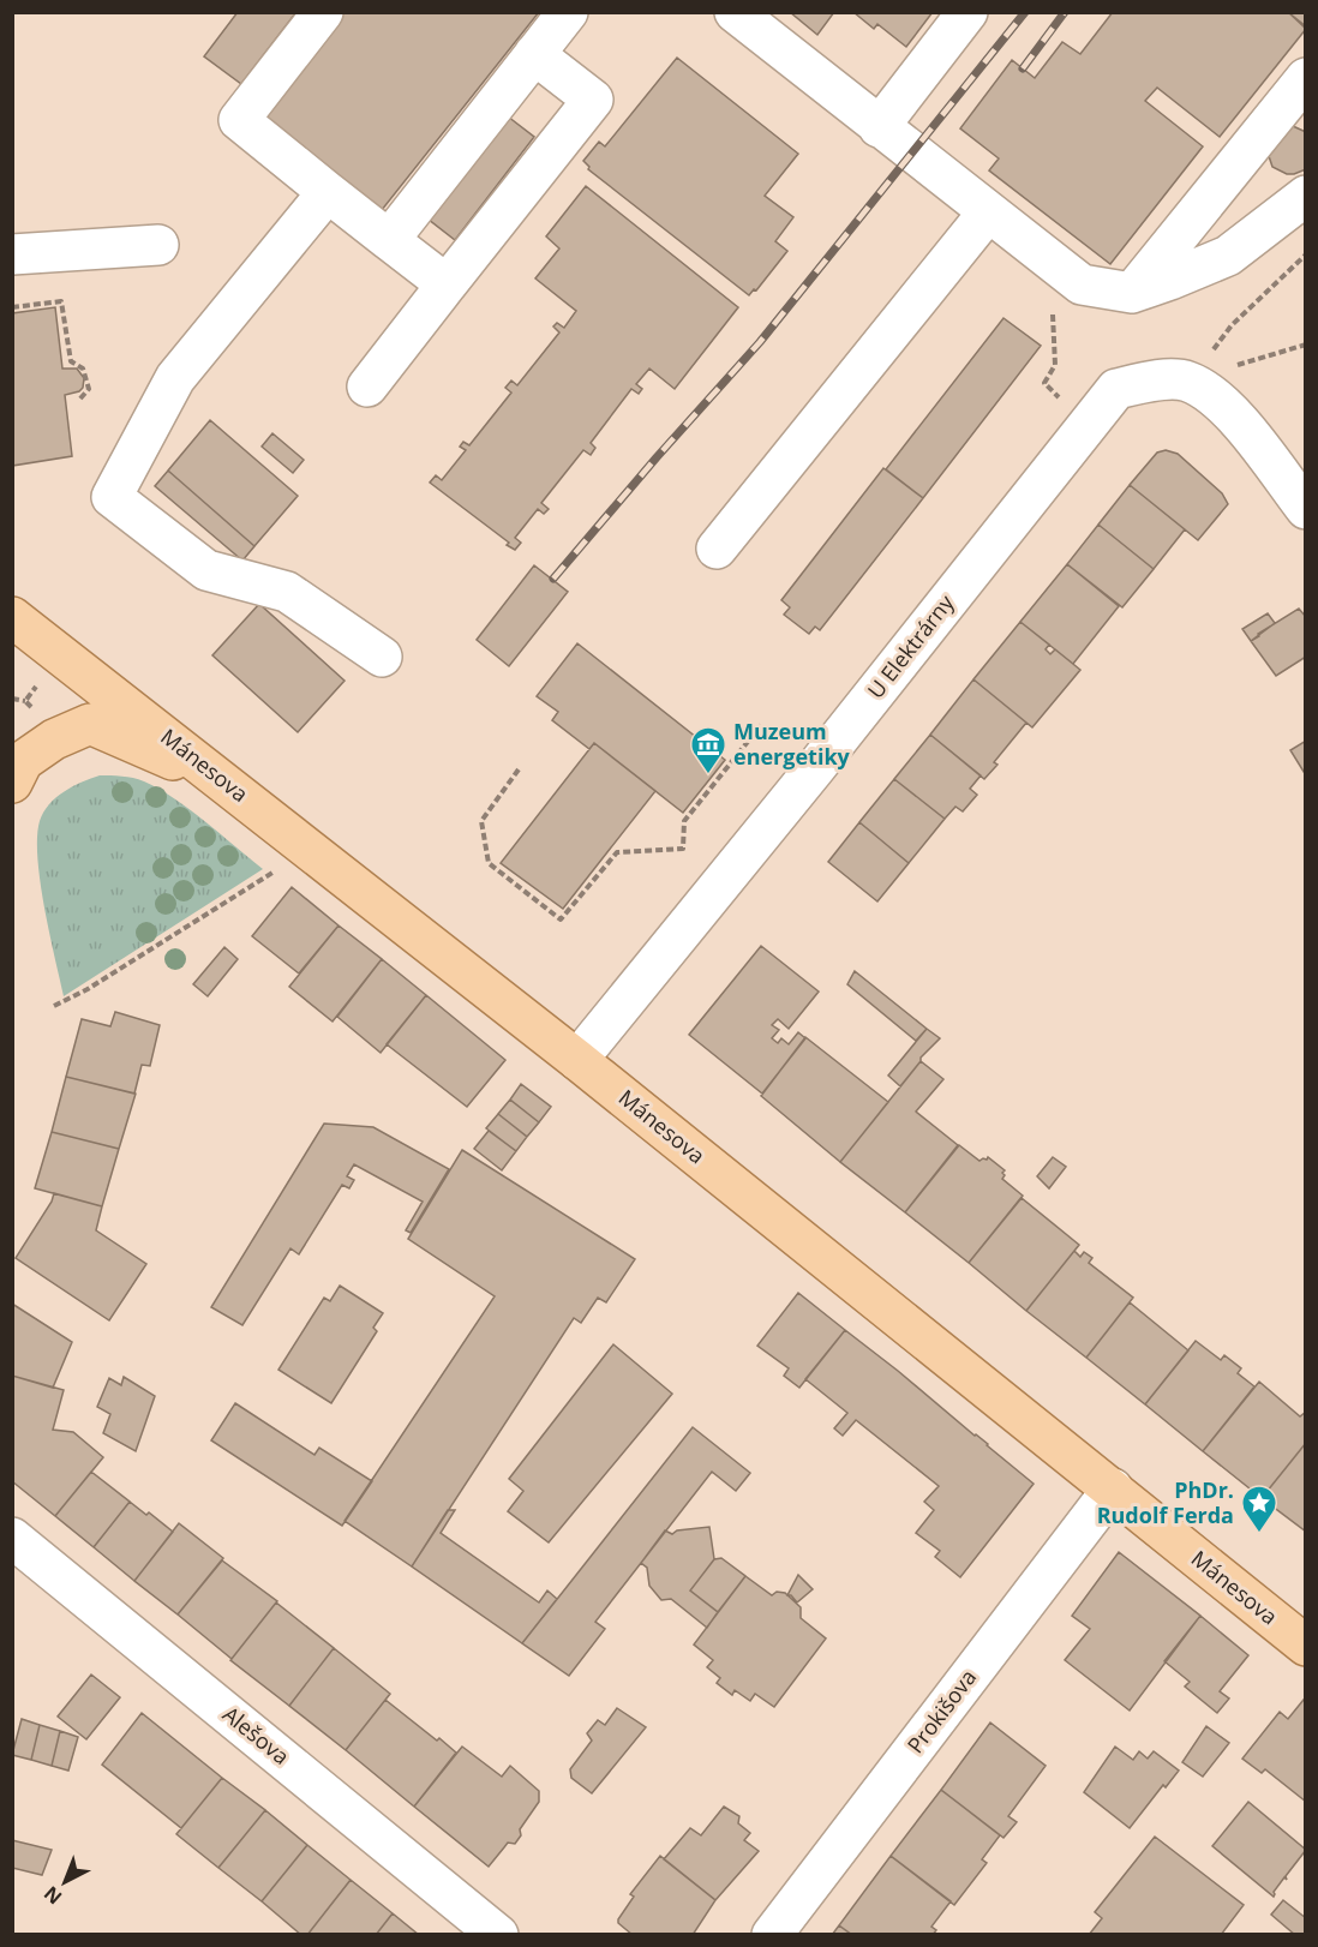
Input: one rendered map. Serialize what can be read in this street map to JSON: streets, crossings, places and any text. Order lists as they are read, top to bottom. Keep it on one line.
{"streets":{"main road":["Mánesova"],"street":["U Elektrárny","Prokišova","Alešova"]},"crossings":[["U Elektrárny","Mánesova"],["Mánesova","Prokišova"]],"places":{"museum":["Muzeum energetiky"],"place":["PhDr. Rudolf Ferda"]},"north":"bottom left"}
